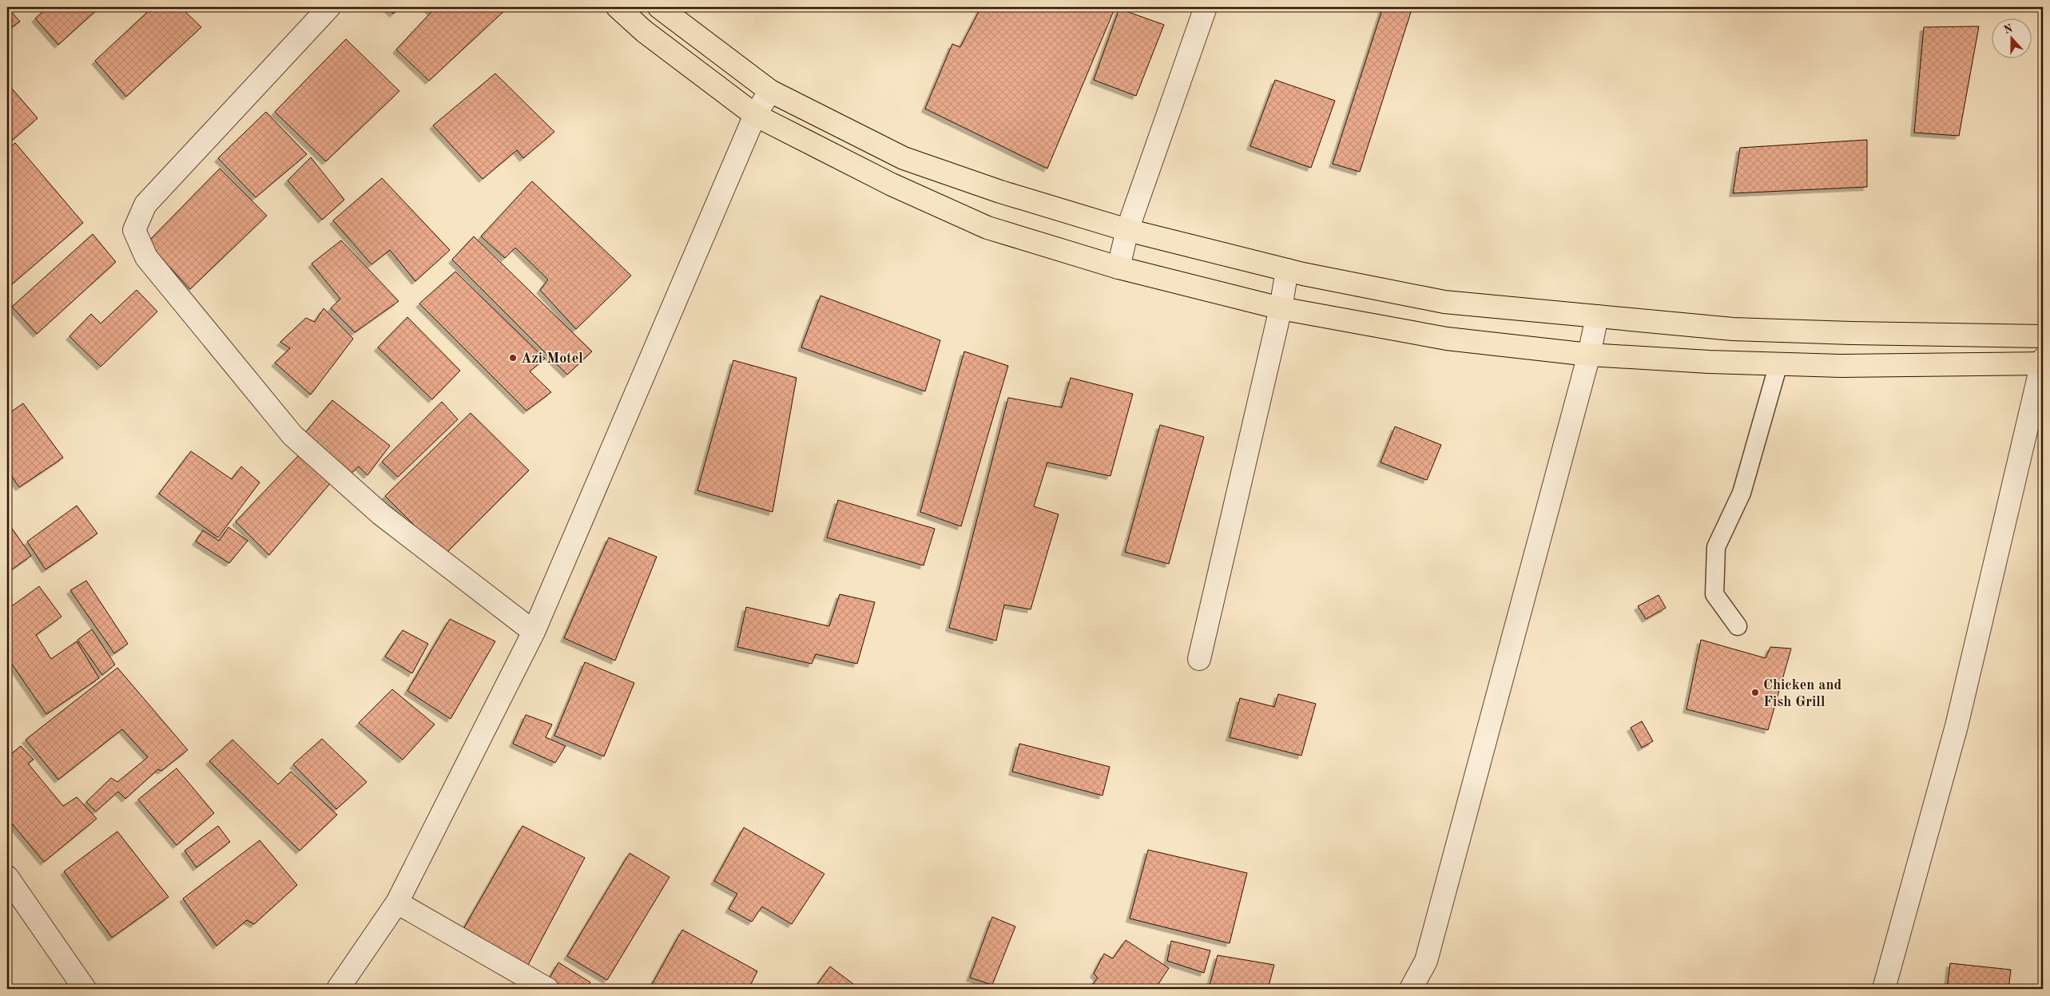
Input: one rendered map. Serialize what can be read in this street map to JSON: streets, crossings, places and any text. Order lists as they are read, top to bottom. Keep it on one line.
{"places":["Azi Motel","Chicken and Fish Grill"],"north":"top"}
